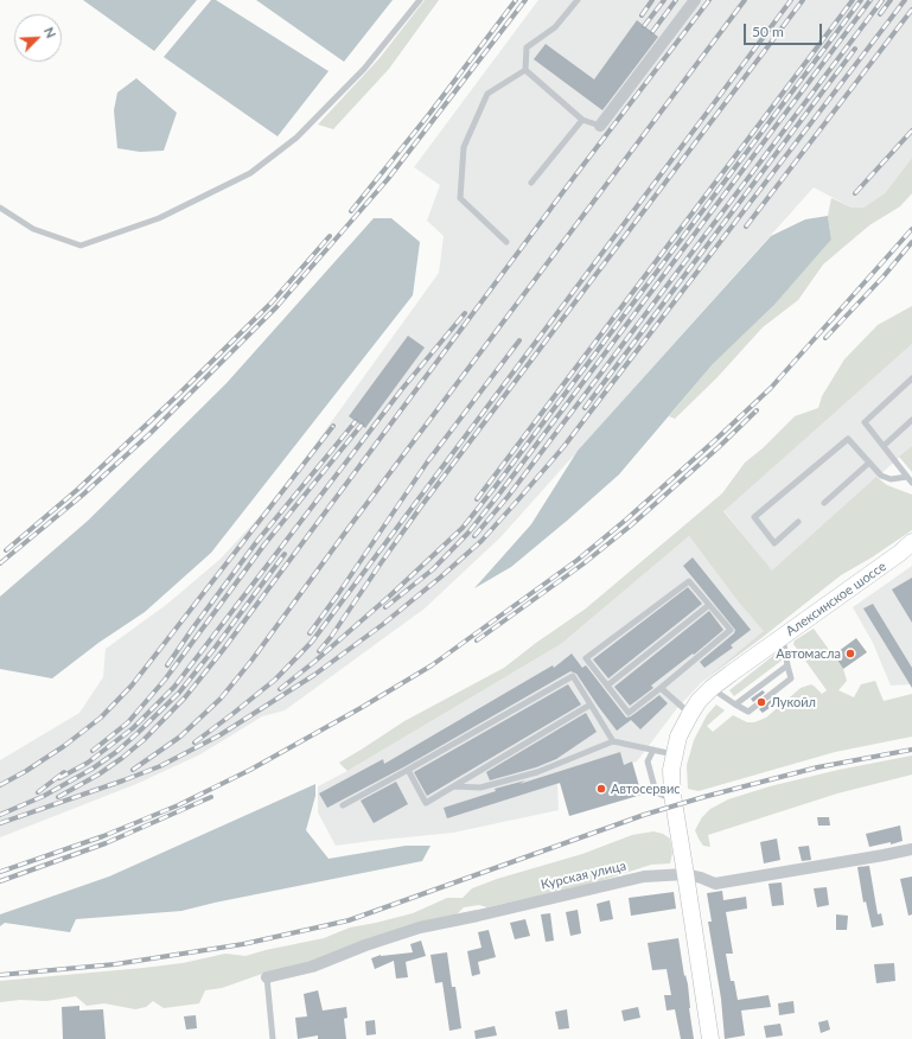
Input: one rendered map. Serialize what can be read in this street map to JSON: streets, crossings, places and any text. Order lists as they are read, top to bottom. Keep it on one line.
{"streets":{"main road":["Алексинское шоссе"],"street":["Курская улица"]},"crossings":[["Алексинское шоссе","Курская улица"]],"places":["Автомасла","Лукойл","Автосервис"],"scale_bar":"50 m","north":"top right"}
